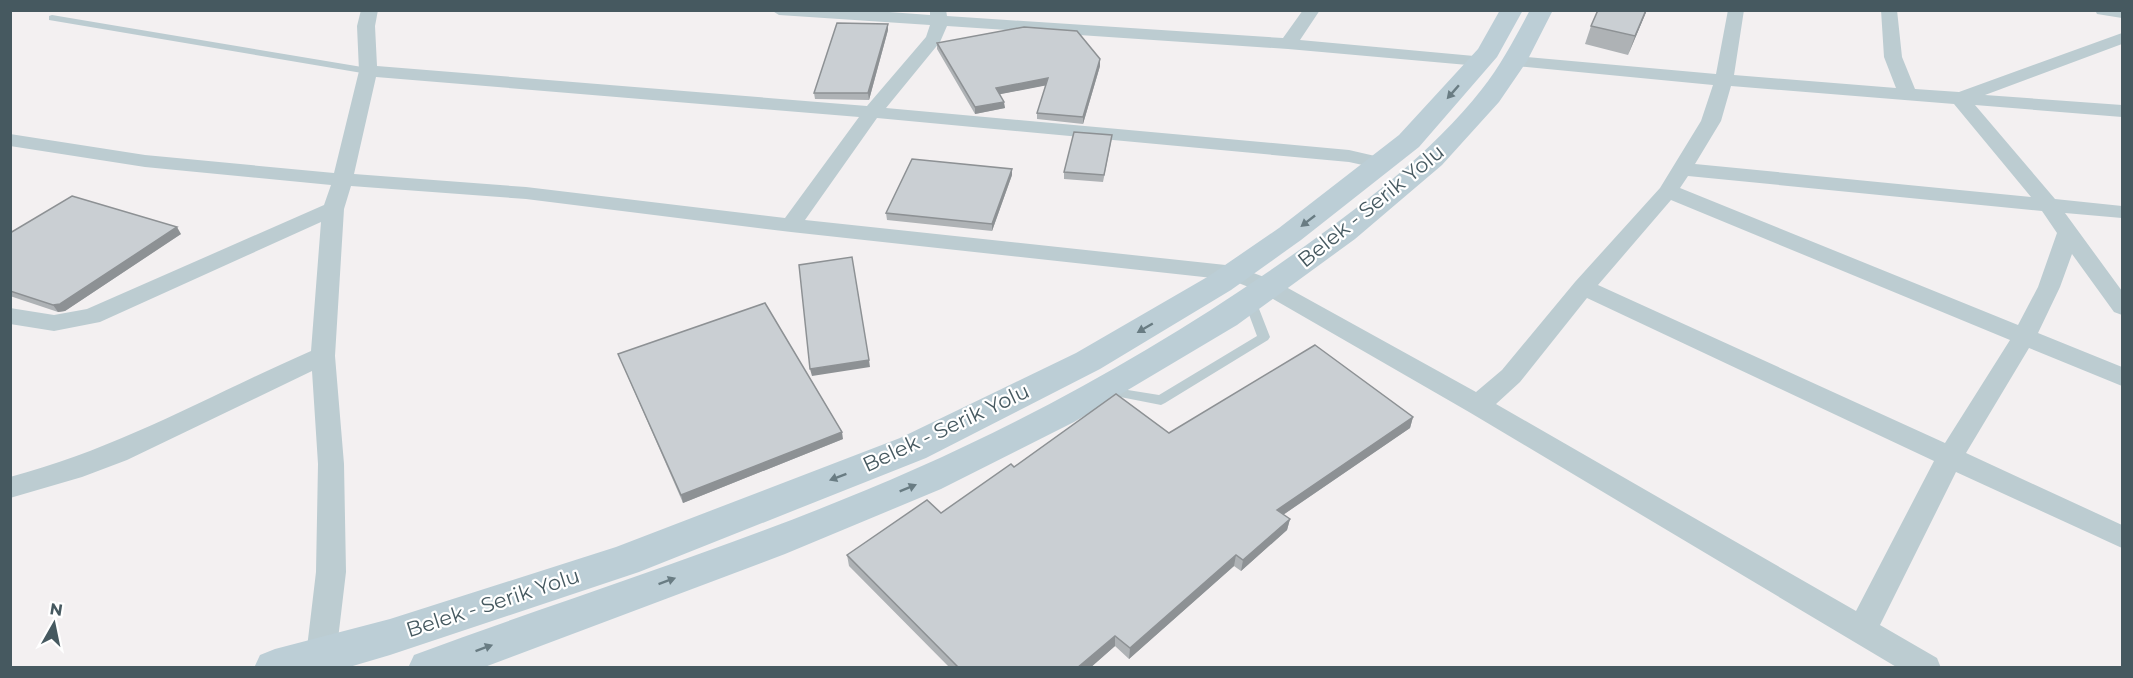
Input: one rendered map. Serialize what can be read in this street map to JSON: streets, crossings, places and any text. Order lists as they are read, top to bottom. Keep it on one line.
{"streets":{"main road":["Belek - Serik Yolu"]},"north":"top"}
